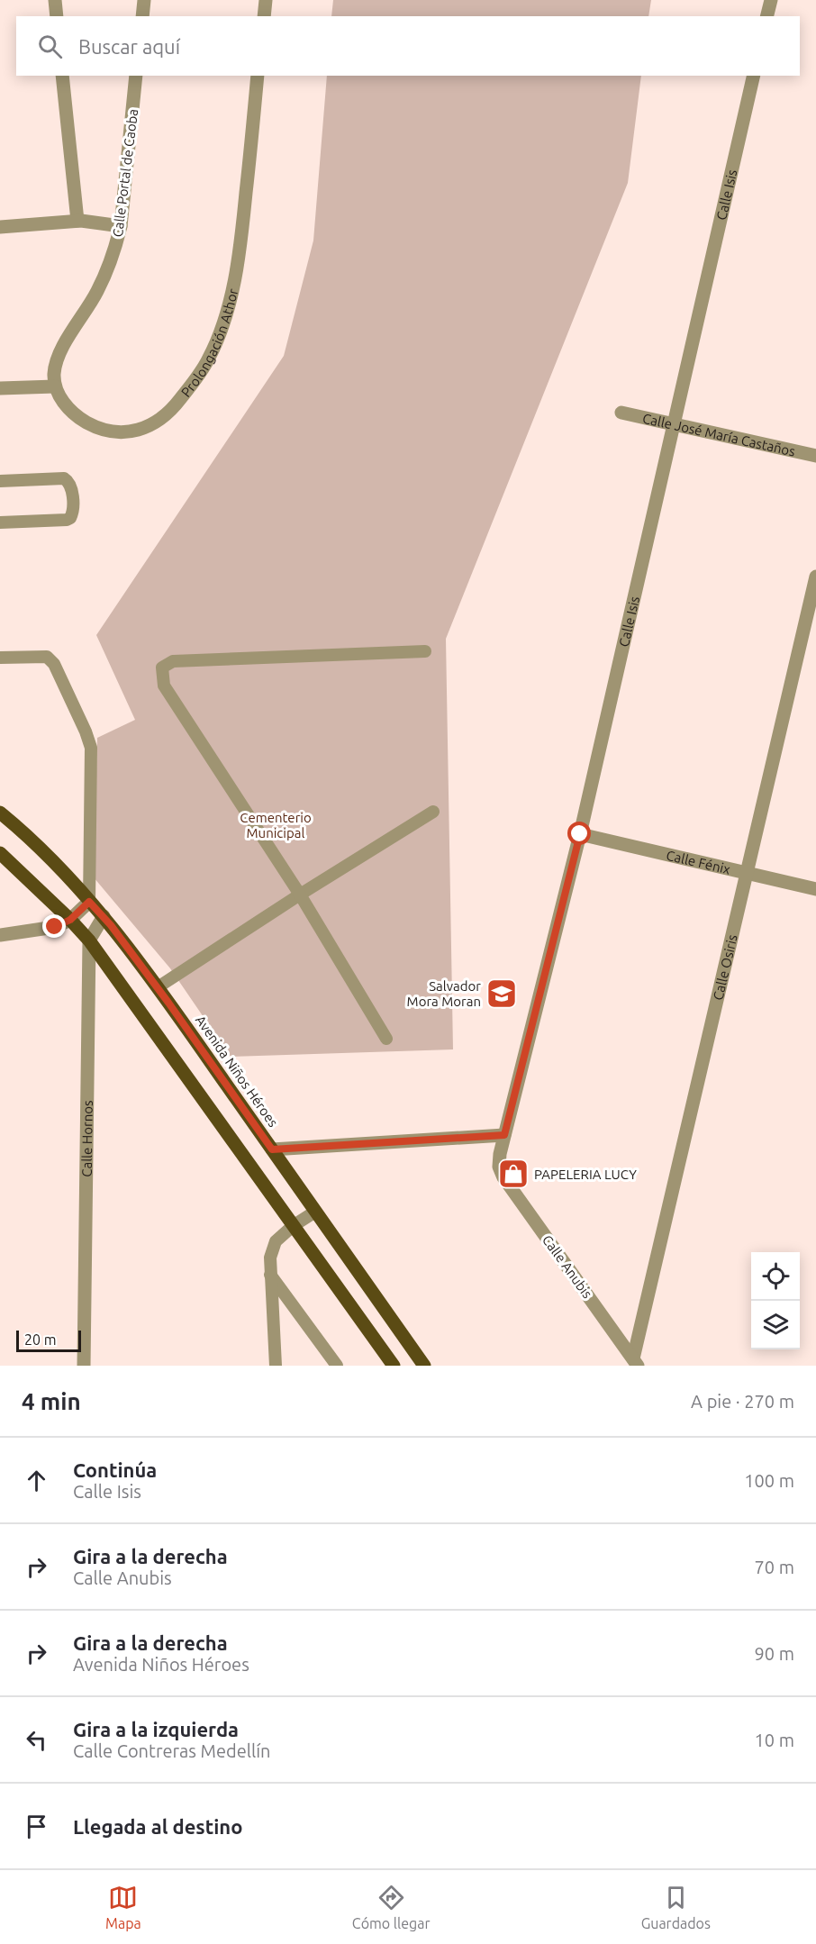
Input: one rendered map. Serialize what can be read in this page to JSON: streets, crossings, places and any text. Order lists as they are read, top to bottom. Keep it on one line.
{"streets":{"main road":["Avenida Niños Héroes"],"street":["Calle Portal de Caoba","Calle Isis","Prolongación Athor","Calle José María Castaños","Calle Fénix","Calle Osiris","Calle Hornos","Calle Anubis"]},"crossings":[["Calle Portal de Caoba","Prolongación Athor"],["Calle Isis","Calle José María Castaños"],["Calle Isis","Calle Fénix"],["Calle Isis","Calle Anubis"],["Calle Fénix","Calle Osiris"],["Calle Osiris","Calle Anubis"],["Avenida Niños Héroes","Calle Hornos"]],"parks":["Cementerio Municipal"],"places":{"school or university":["Salvador Mora Moran"],"shop":["PAPELERIA LUCY"]},"scale_bar":"20 m","page":{"search":"Buscar aquí","scale":"20 m","heading":["4 min","A pie · 270 m"],"list":[["Continúa","Calle Isis","100 m"],["Gira a la derecha","Calle Anubis","70 m"],["Gira a la derecha","Avenida Niños Héroes","90 m"],["Gira a la izquierda","Calle Contreras Medellín","10 m"],"Llegada al destino"],"nav":["Mapa","Cómo llegar","Guardados"]}}
